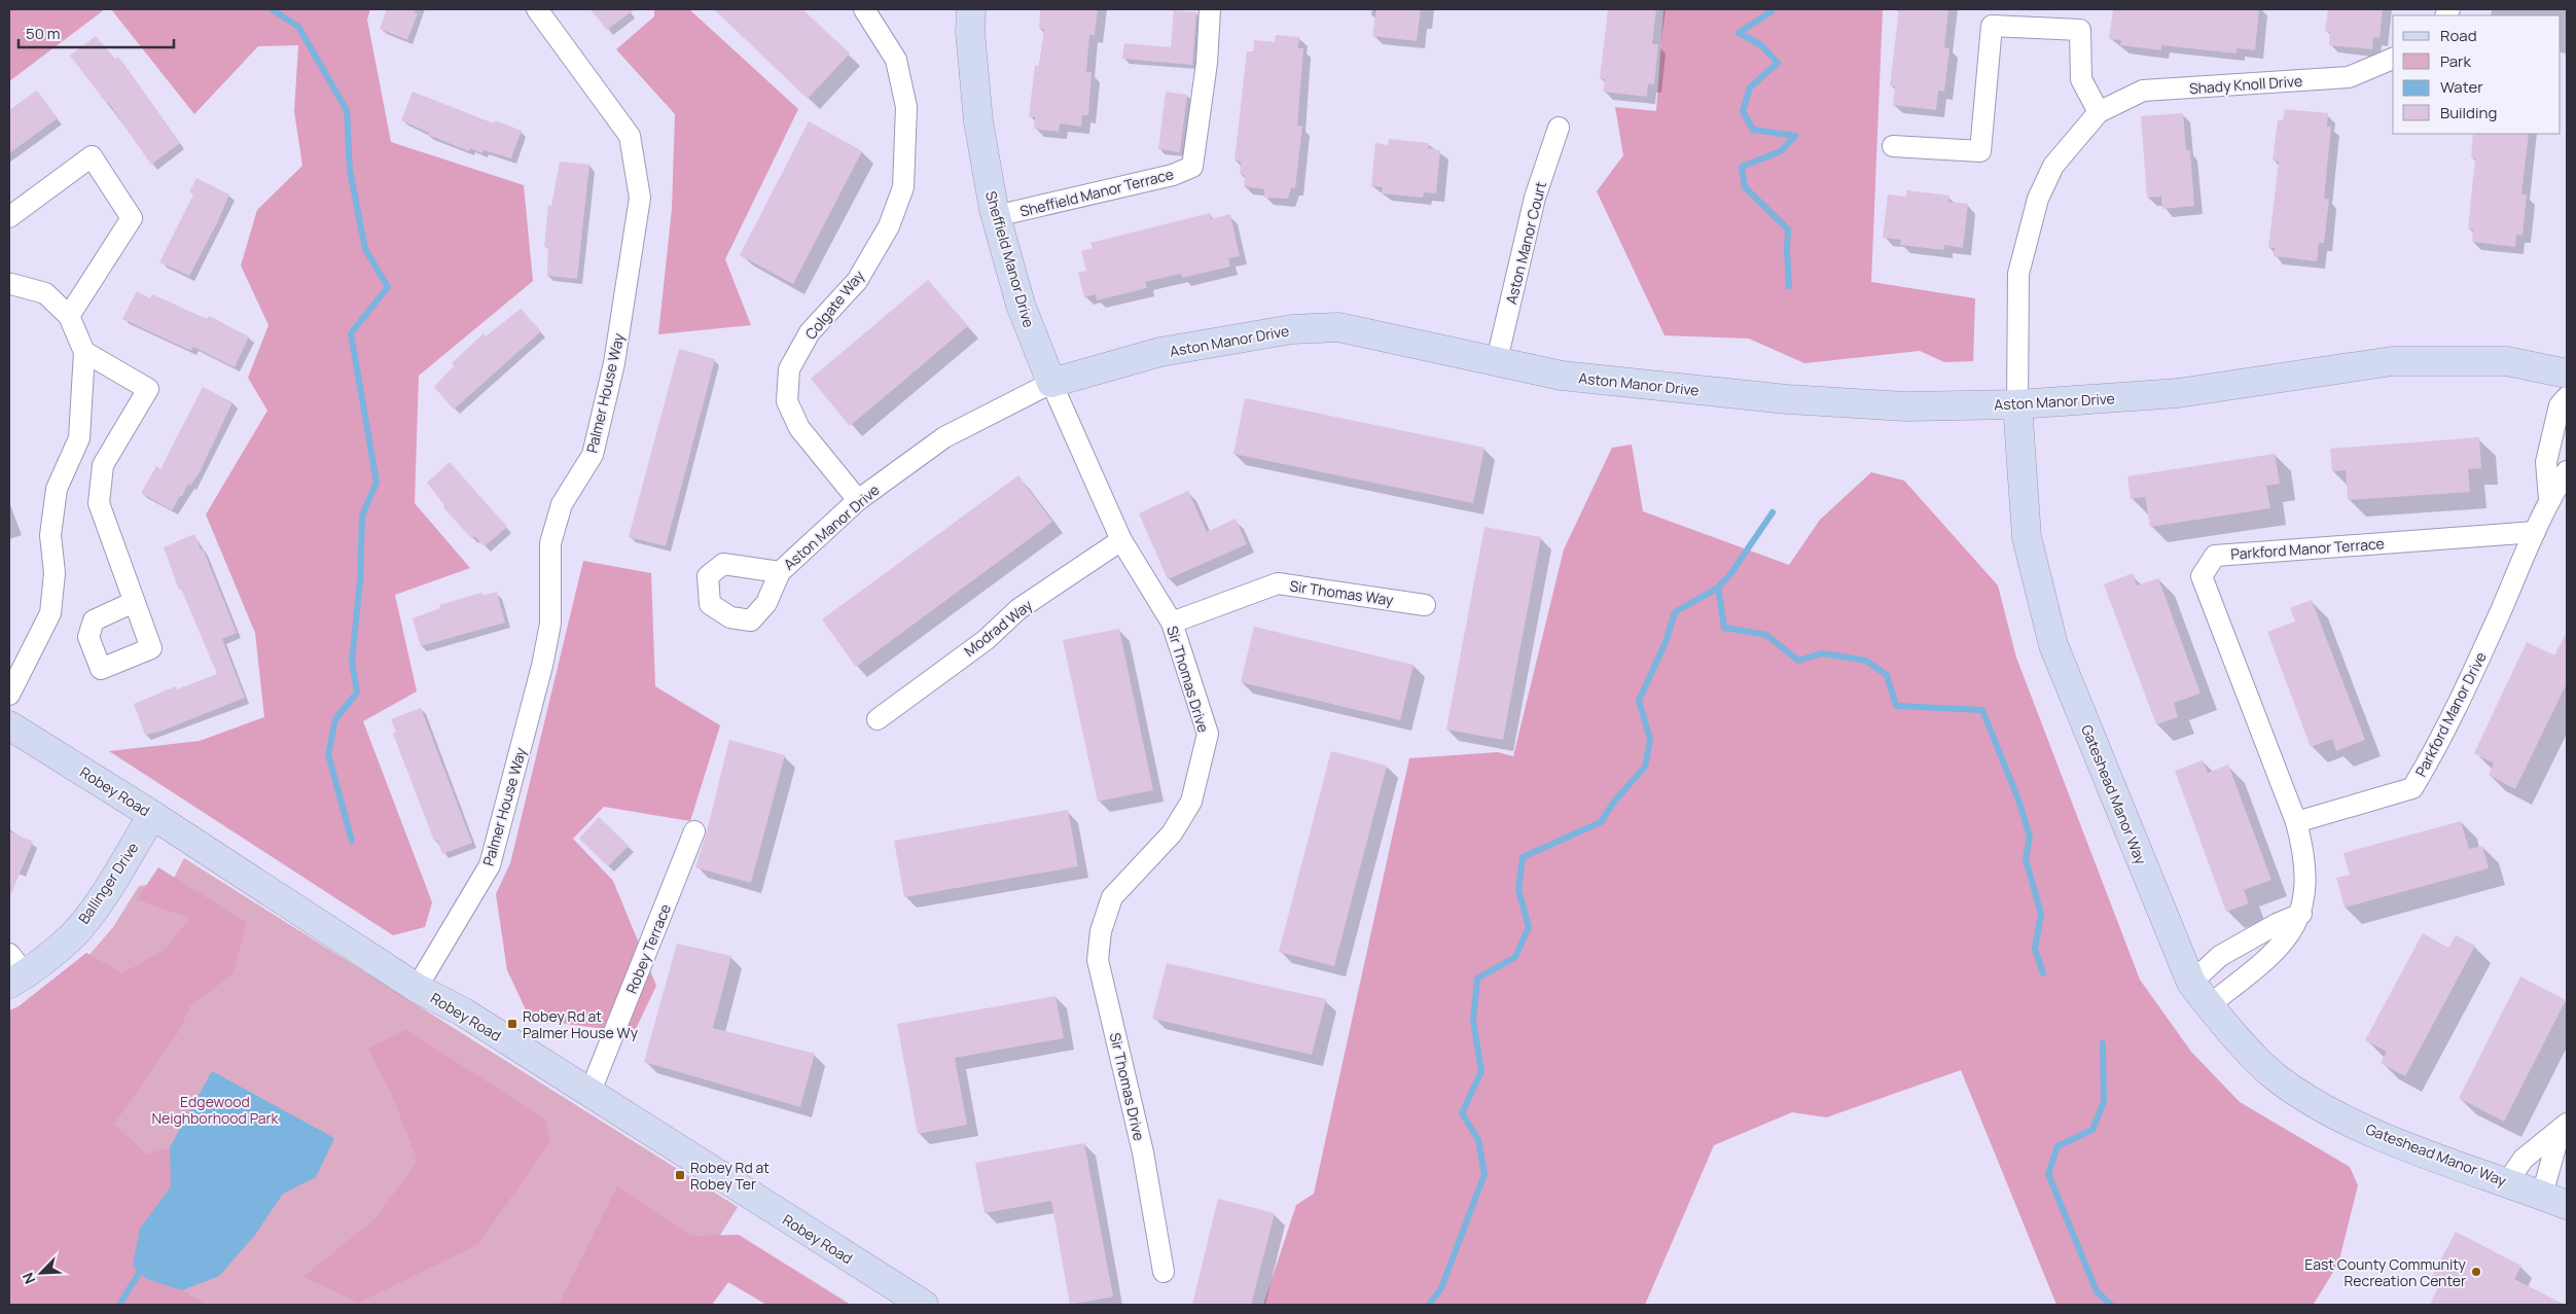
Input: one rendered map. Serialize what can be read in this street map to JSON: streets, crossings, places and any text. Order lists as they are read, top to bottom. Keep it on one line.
{"streets":{"street":["Shady Knoll Drive","Sheffield Manor Terrace","Aston Manor Court","Sheffield Manor Drive","Colgate Way","Aston Manor Drive","Palmer House Way","Parkford Manor Terrace","Sir Thomas Way","Modrad Way","Sir Thomas Drive","Parkford Manor Drive","Robey Road","Gateshead Manor Way","Ballinger Drive","Robey Terrace"]},"crossings":[["Shady Knoll Drive","Gateshead Manor Way"],["Sheffield Manor Terrace","Sheffield Manor Drive"],["Aston Manor Court","Aston Manor Drive"],["Sheffield Manor Drive","Aston Manor Drive"],["Sheffield Manor Drive","Sir Thomas Drive"],["Colgate Way","Aston Manor Drive"],["Aston Manor Drive","Sir Thomas Drive"],["Aston Manor Drive","Gateshead Manor Way"],["Palmer House Way","Robey Road"],["Parkford Manor Terrace","Parkford Manor Drive"],["Sir Thomas Way","Sir Thomas Drive"],["Modrad Way","Sir Thomas Drive"],["Robey Road","Ballinger Drive"],["Robey Road","Robey Terrace"]],"parks":["Edgewood Neighborhood Park"],"places":{"transit":["Robey Rd at Palmer House Wy","Robey Rd at Robey Ter"],"other":["East County Community Recreation Center"]},"legend":["Road","Park","Water","Building"],"scale_bar":"50 m","north":"bottom left"}
